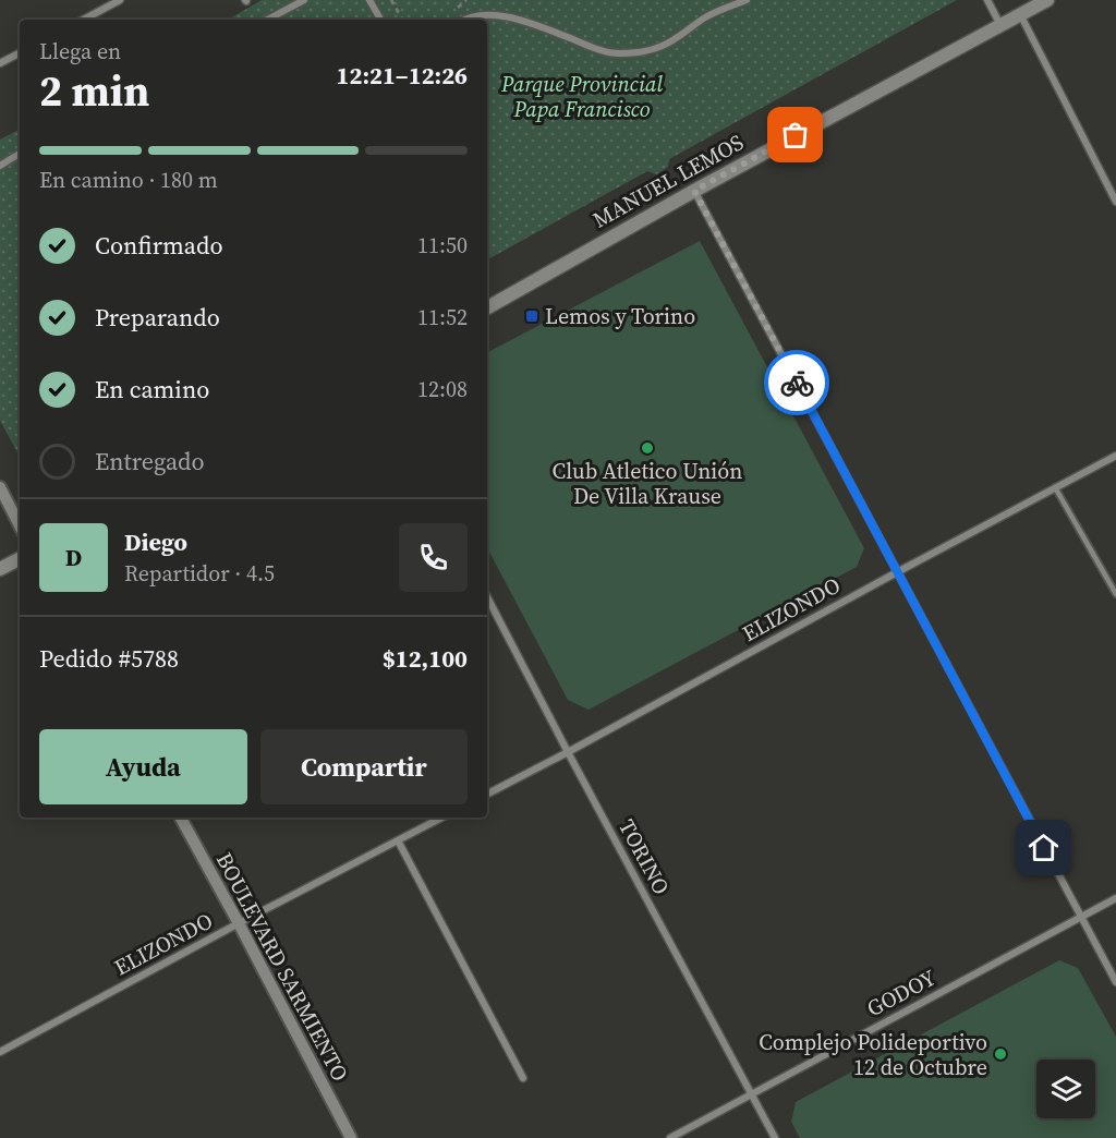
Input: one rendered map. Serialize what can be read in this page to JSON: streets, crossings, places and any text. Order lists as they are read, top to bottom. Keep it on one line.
{"streets":{"main road":["MANUEL LEMOS"],"street":["ELIZONDO","TORINO","BOULEVARD SARMIENTO","GODOY"]},"crossings":[["ELIZONDO","TORINO"],["ELIZONDO","BOULEVARD SARMIENTO"],["TORINO","GODOY"]],"parks":["Parque Provincial Papa Francisco"],"places":{"transit":["Lemos y Torino"],"other":["Club Atletico Unión De Villa Krause","Complejo Polideportivo 12 de Octubre"]},"page":{"heading":["2 min","Llega en","12:21–12:26"],"panel":["Diego","Repartidor · 4.5","Pedido #5788","$12,100"],"bar":"En camino · 180 m","list":[["Confirmado","11:50"],["Preparando","11:52"],["En camino","12:08"],"Entregado"],"round":"D","buttons":["Ayuda","Compartir"]}}
